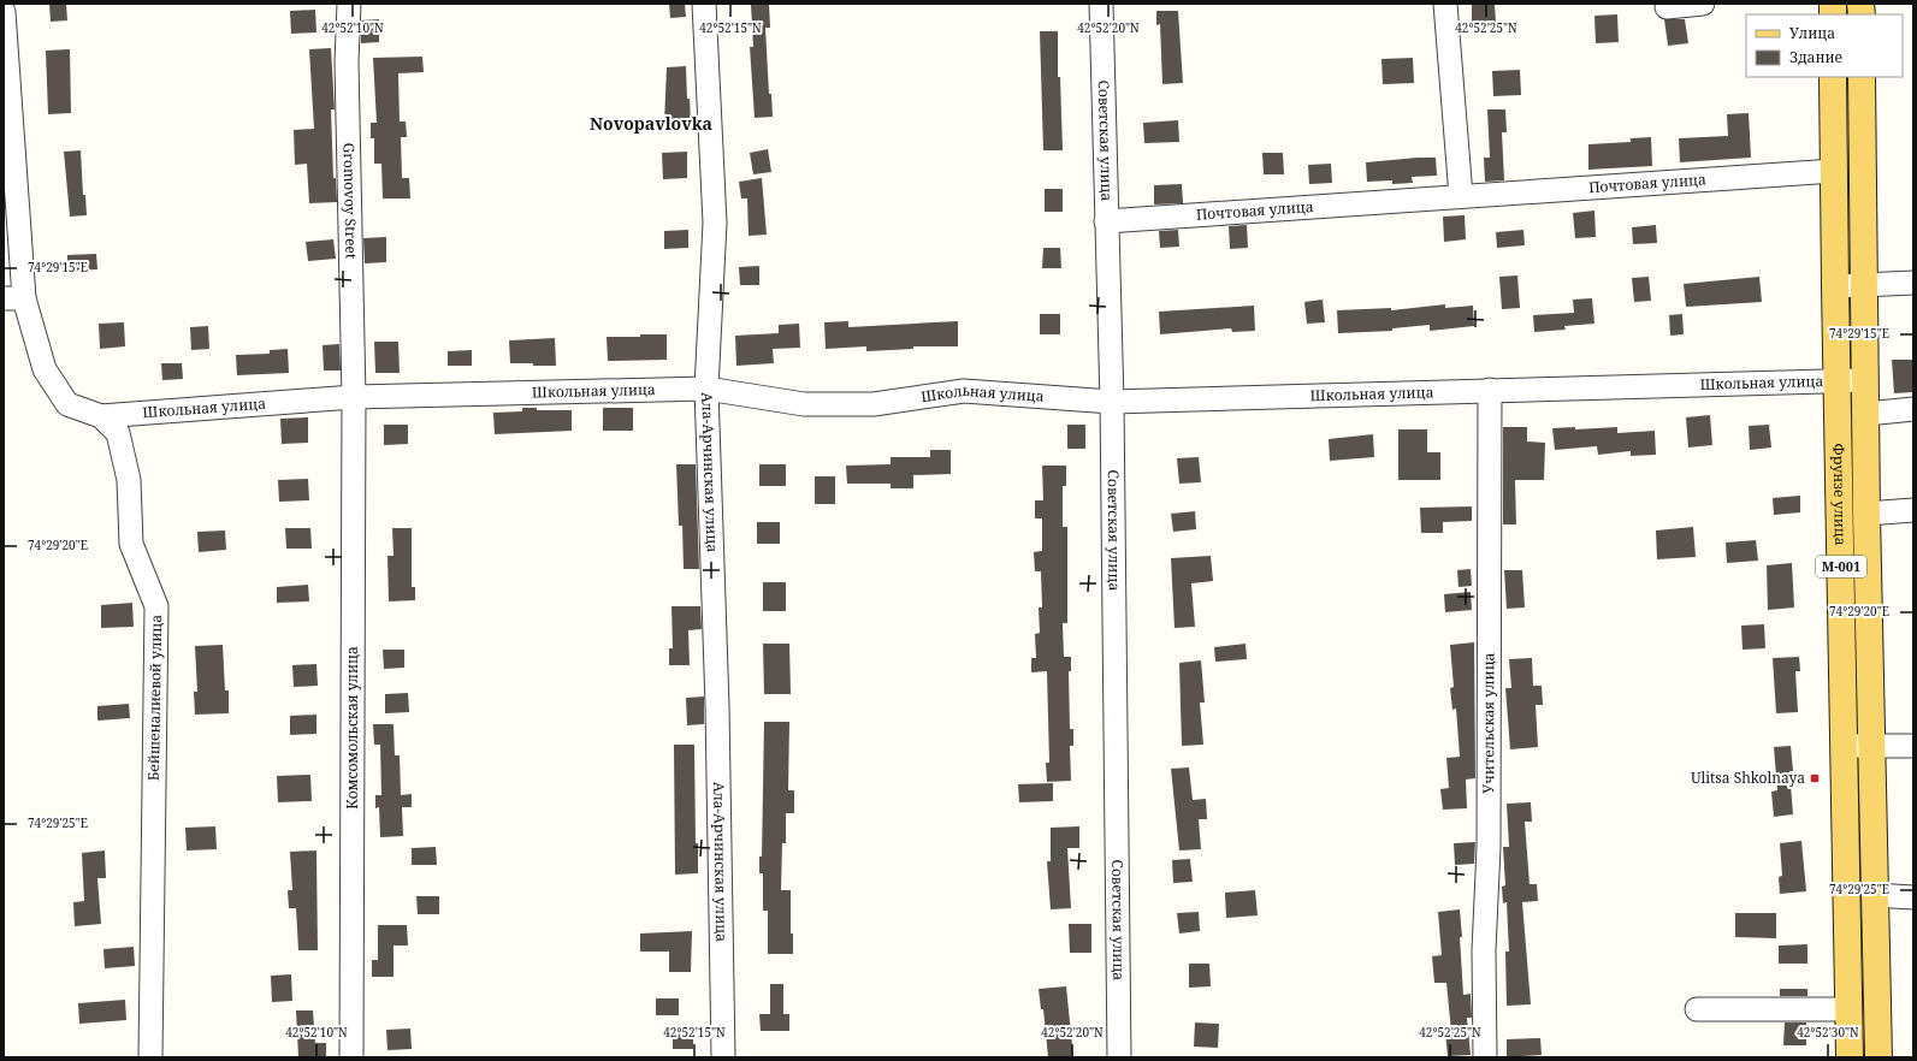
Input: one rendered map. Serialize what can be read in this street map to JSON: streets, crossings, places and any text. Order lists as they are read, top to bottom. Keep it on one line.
{"streets":{"main road":["Фрунзе улица","M-001"],"street":["Советская улица","Почтовая улица","Gromovoy Street","Школьная улица","Ала-Арчинская улица","Бейшеналиевой улица","Учительская улица","Комсомольская улица"]},"crossings":[["Советская улица","Почтовая улица"],["Советская улица","Школьная улица"],["Почтовая улица","Фрунзе улица"],["Gromovoy Street","Школьная улица"],["Gromovoy Street","Комсомольская улица"],["Школьная улица","Ала-Арчинская улица"],["Школьная улица","Фрунзе улица"],["Школьная улица","Бейшеналиевой улица"],["Школьная улица","Учительская улица"],["Школьная улица","Комсомольская улица"]],"districts":["Novopavlovka"],"places":{"transit":["Ulitsa Shkolnaya"]},"legend":["Улица","Здание"],"coordinates":["42°52'10\"N","42°52'15\"N","42°52'20\"N","42°52'25\"N","74°29'15\"E","74°29'20\"E","74°29'25\"E","42°52'30\"N"]}
